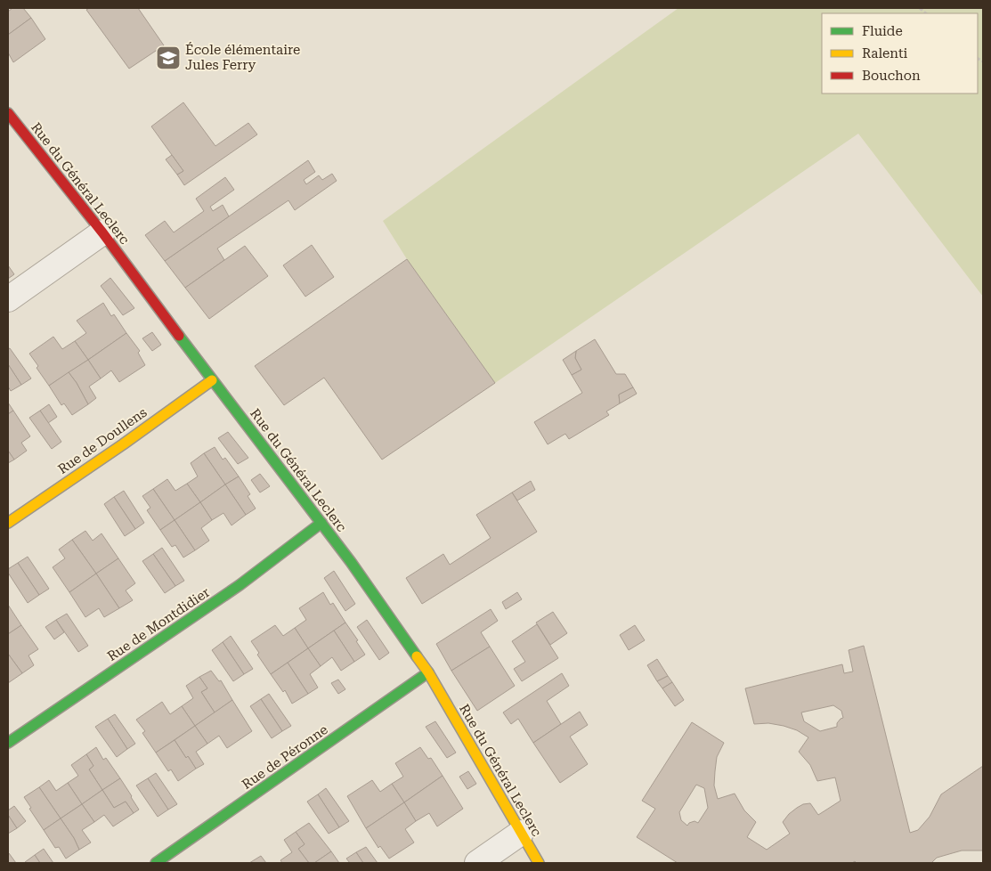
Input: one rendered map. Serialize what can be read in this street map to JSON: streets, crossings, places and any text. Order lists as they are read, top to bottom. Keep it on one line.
{"streets":{"street":["Rue du Général Leclerc","Rue de Doullens","Rue de Montdidier","Rue de Péronne"]},"crossings":[["Rue du Général Leclerc","Rue de Doullens"],["Rue du Général Leclerc","Rue de Montdidier"],["Rue du Général Leclerc","Rue de Péronne"]],"places":{"school or university":["École élémentaire Jules Ferry"]},"legend":["Fluide","Ralenti","Bouchon"]}
